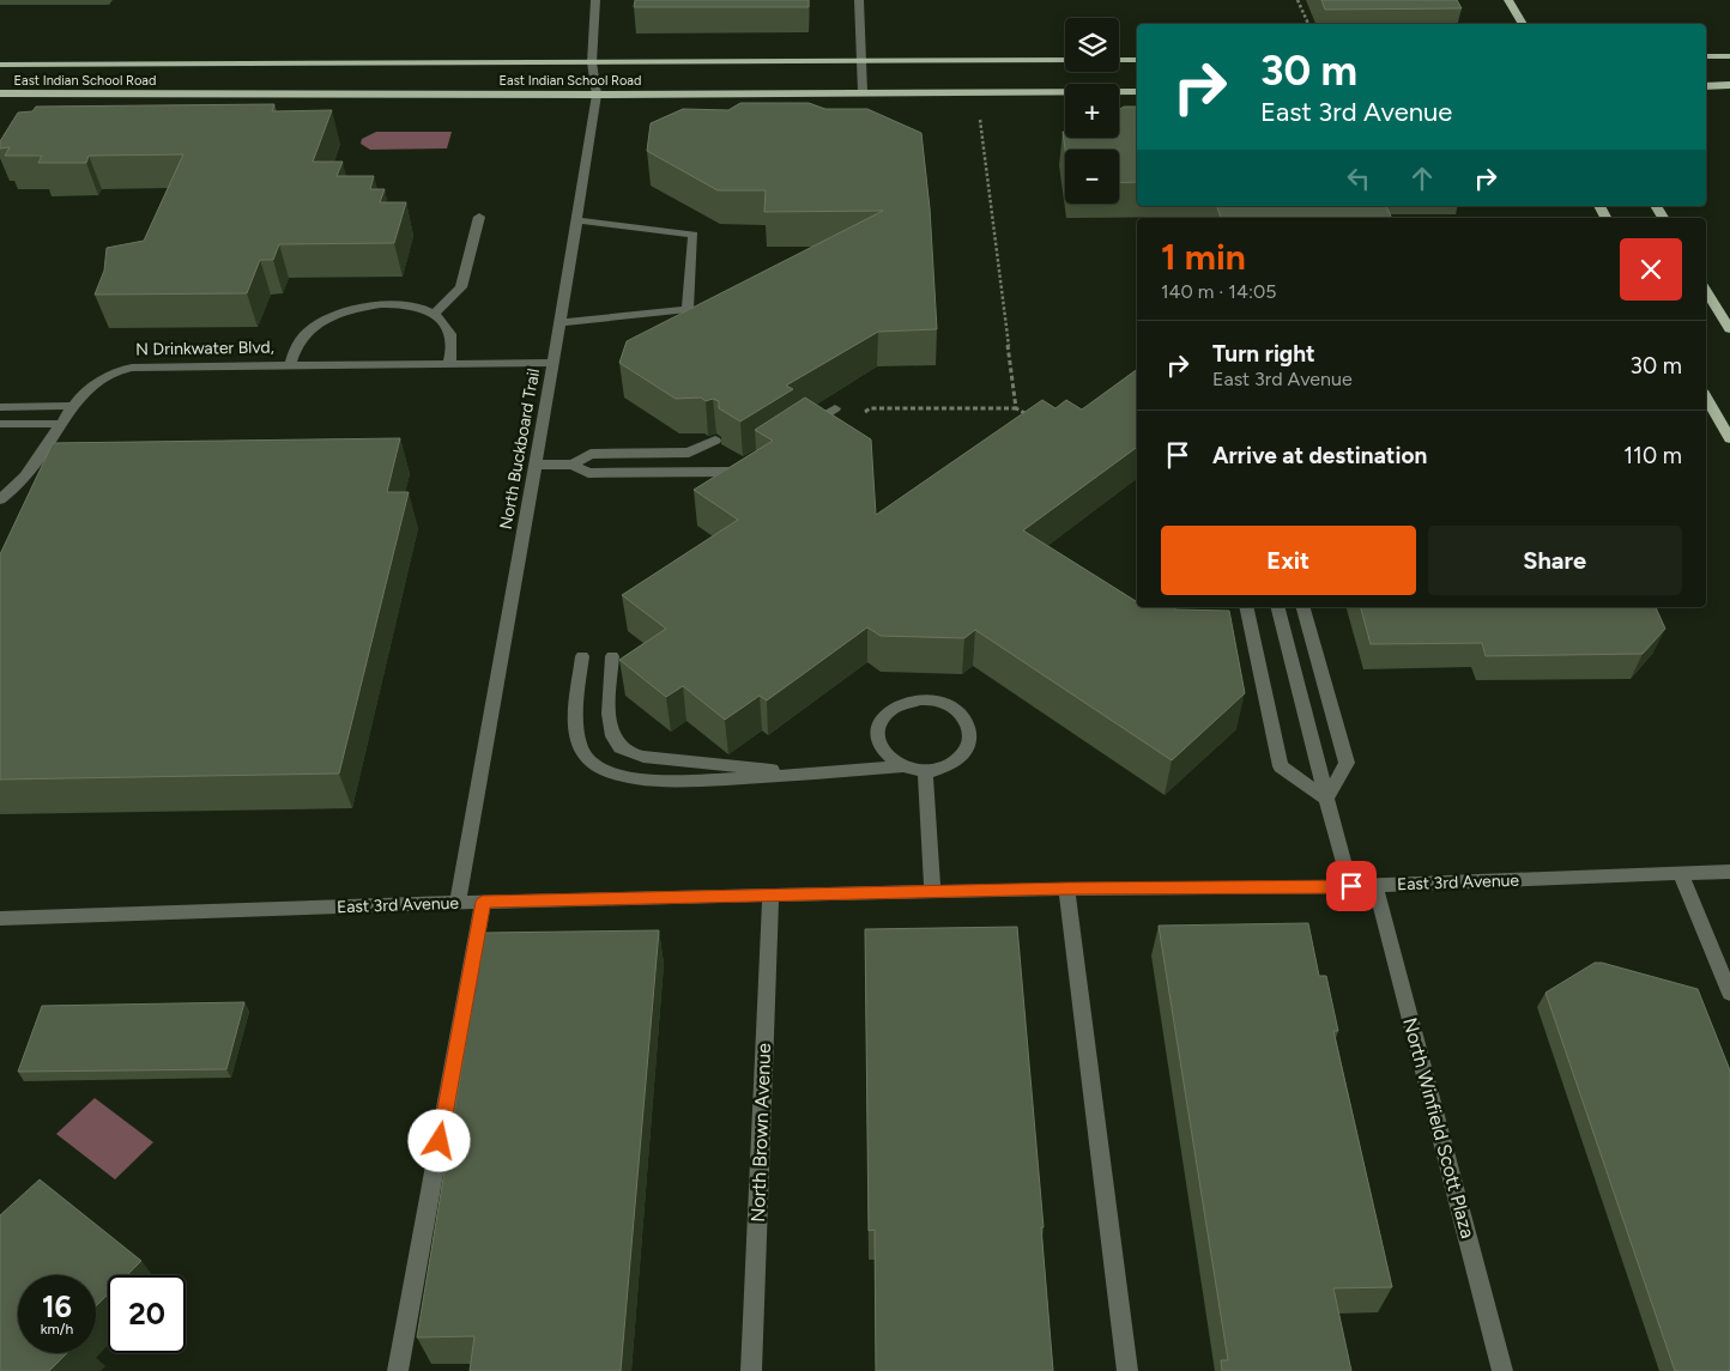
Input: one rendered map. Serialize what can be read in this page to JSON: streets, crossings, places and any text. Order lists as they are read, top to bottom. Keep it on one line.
{"streets":{"main road":["East Indian School Road"],"street":["N Drinkwater Blvd,","North Buckboard Trail","East 3rd Avenue","North Winfield Scott Plaza","North Brown Avenue"]},"crossings":[["East Indian School Road","North Buckboard Trail"],["N Drinkwater Blvd,","North Buckboard Trail"],["North Buckboard Trail","East 3rd Avenue"],["East 3rd Avenue","North Winfield Scott Plaza"],["East 3rd Avenue","North Brown Avenue"]],"page":{"map_buttons":["+","−"],"turn":["30 m","East 3rd Avenue"],"heading":["1 min","140 m · 14:05"],"list":[{"name":"Turn right","note":"East 3rd Avenue","value":"30 m"},{"name":"Arrive at destination","value":"110 m"}],"buttons":["Exit","Share"],"speed":"16 km/h","limit":"20"}}
